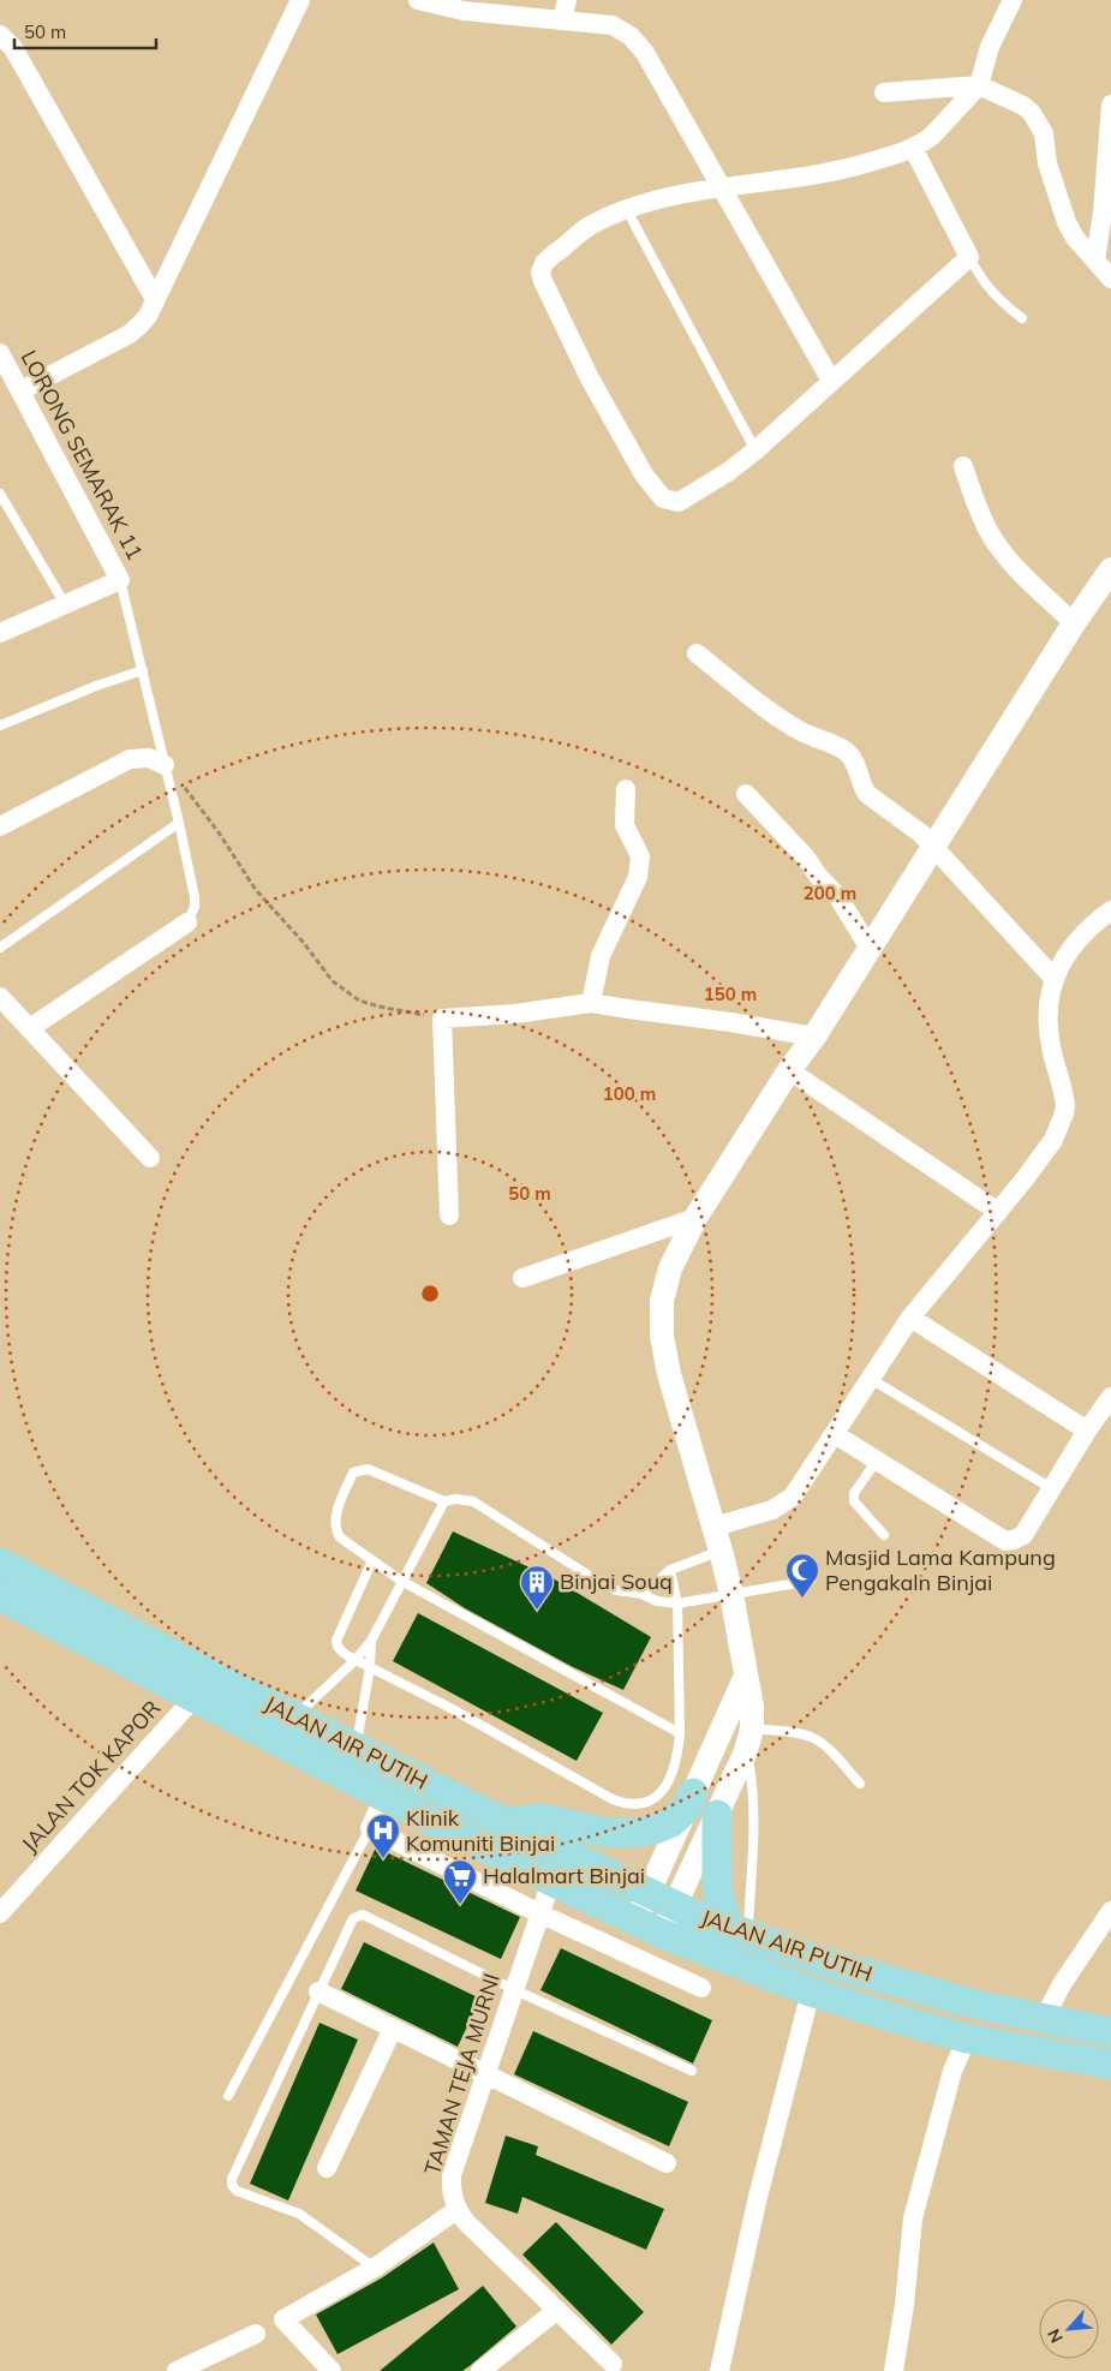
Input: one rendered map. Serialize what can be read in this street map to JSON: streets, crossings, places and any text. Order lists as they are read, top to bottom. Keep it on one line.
{"streets":{"main road":["JALAN AIR PUTIH"],"street":["LORONG SEMARAK 11","JALAN TOK KAPOR","TAMAN TEJA MURNI"]},"crossings":[["JALAN AIR PUTIH","JALAN TOK KAPOR"],["JALAN AIR PUTIH","TAMAN TEJA MURNI"]],"places":{"mosque":["Masjid Lama Kampung Pengakaln Binjai"],"building":["Binjai Souq"],"hospital":["Klinik Komuniti Binjai"],"supermarket":["Halalmart Binjai"]},"scale_bar":"50 m","north":"bottom left","rings":["200 m","150 m","100 m","50 m"]}
